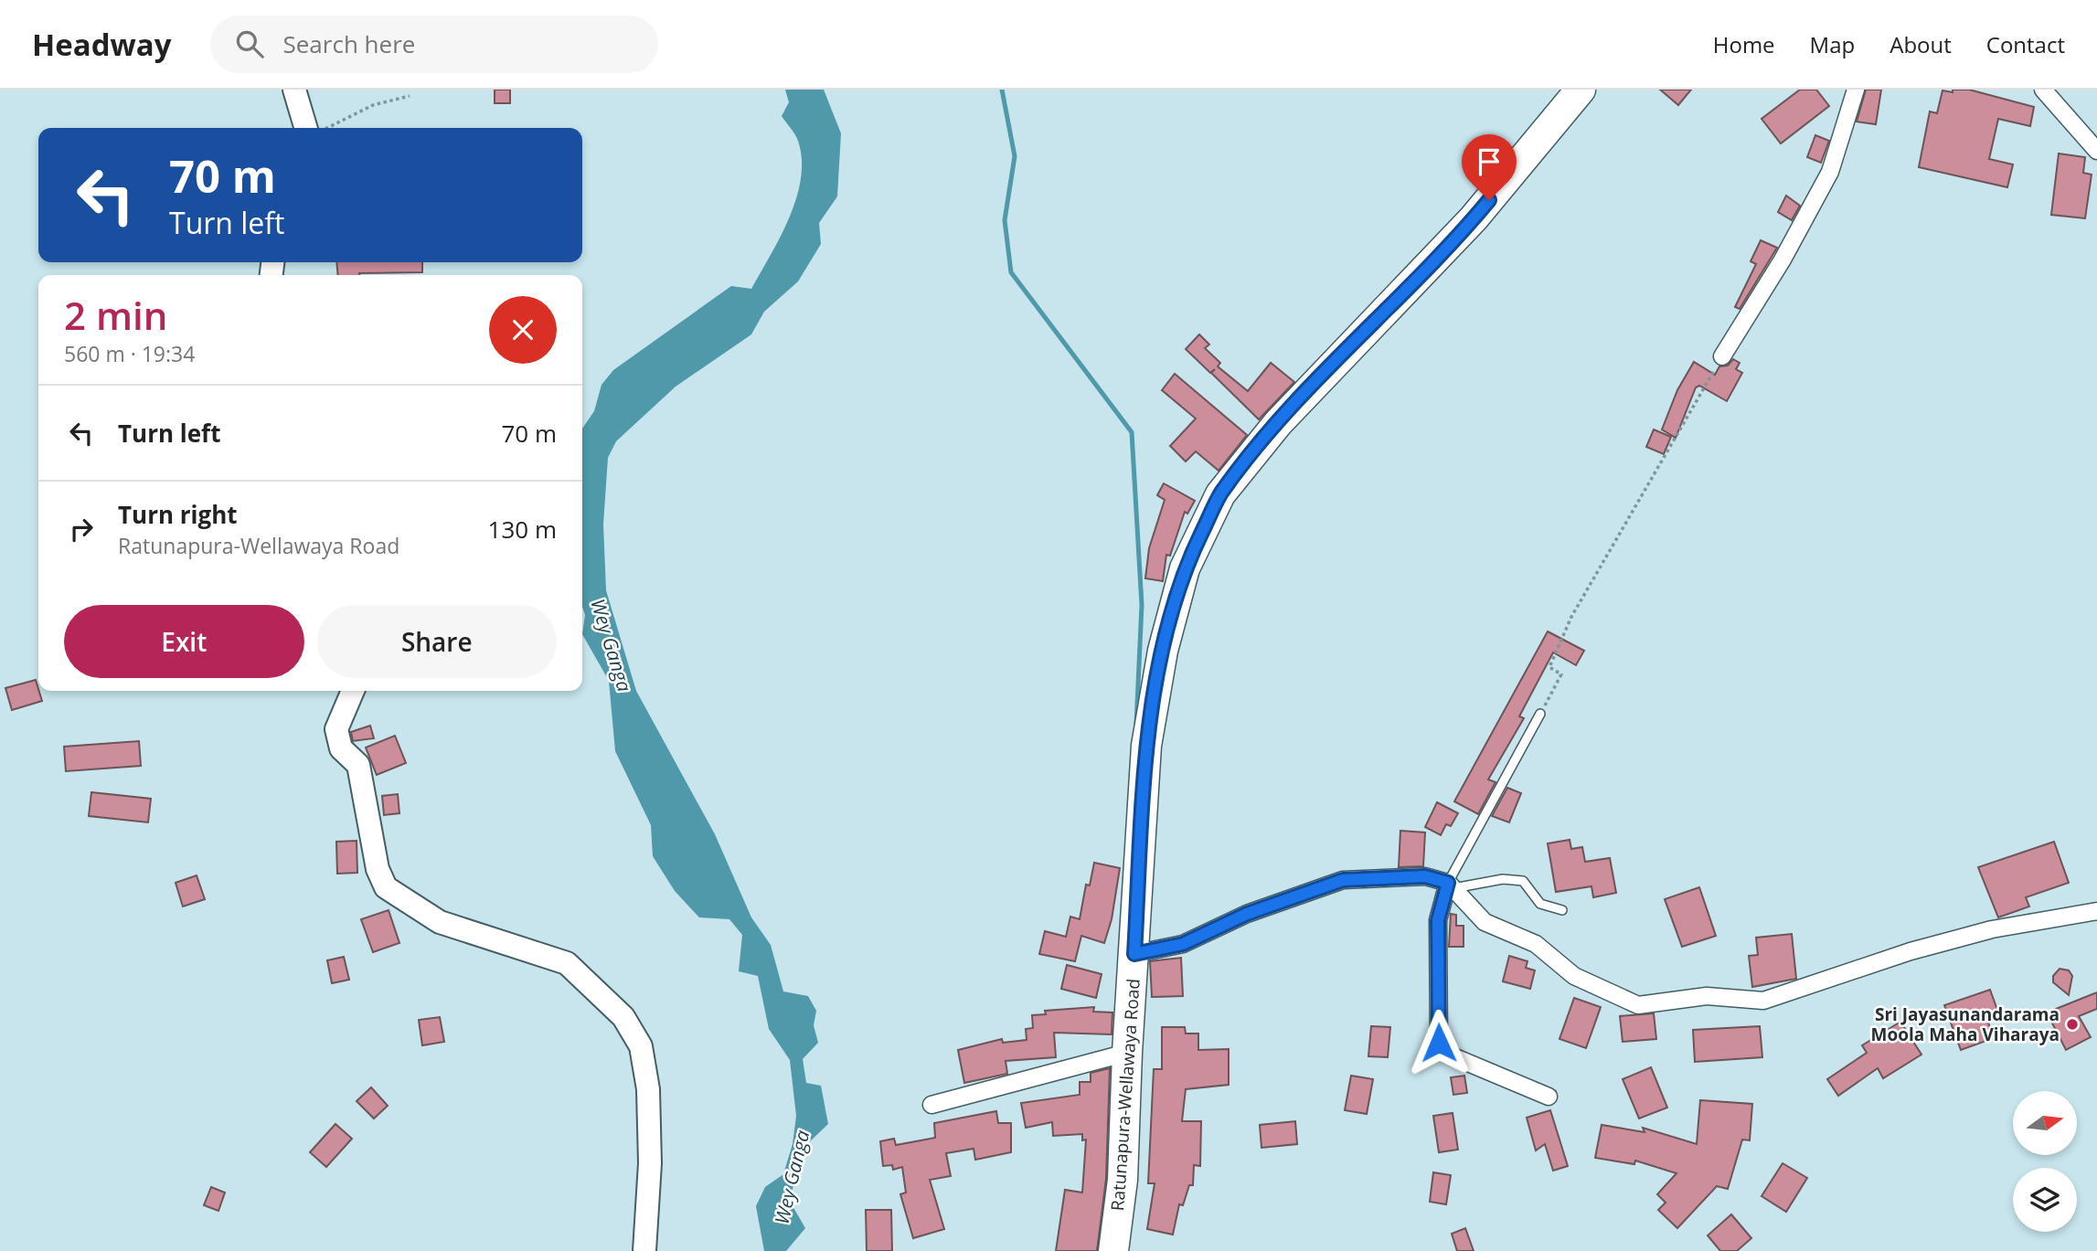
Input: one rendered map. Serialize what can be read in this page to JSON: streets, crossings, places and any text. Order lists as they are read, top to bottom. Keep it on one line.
{"streets":{"highway":["Ratunapura-Wellawaya Road"]},"water":["Wey Ganga"],"places":["Sri Jayasunandarama Moola Maha Viharaya"],"north":"right","page":{"header":"Headway","search":"Search here","nav":["Home","Map","About","Contact"],"turn":["70 m","Turn left"],"heading":["2 min","560 m · 19:34"],"list":[{"name":"Turn left","value":"70 m"},{"name":"Turn right","note":"Ratunapura-Wellawaya Road","value":"130 m"}],"buttons":["Exit","Share"]}}
